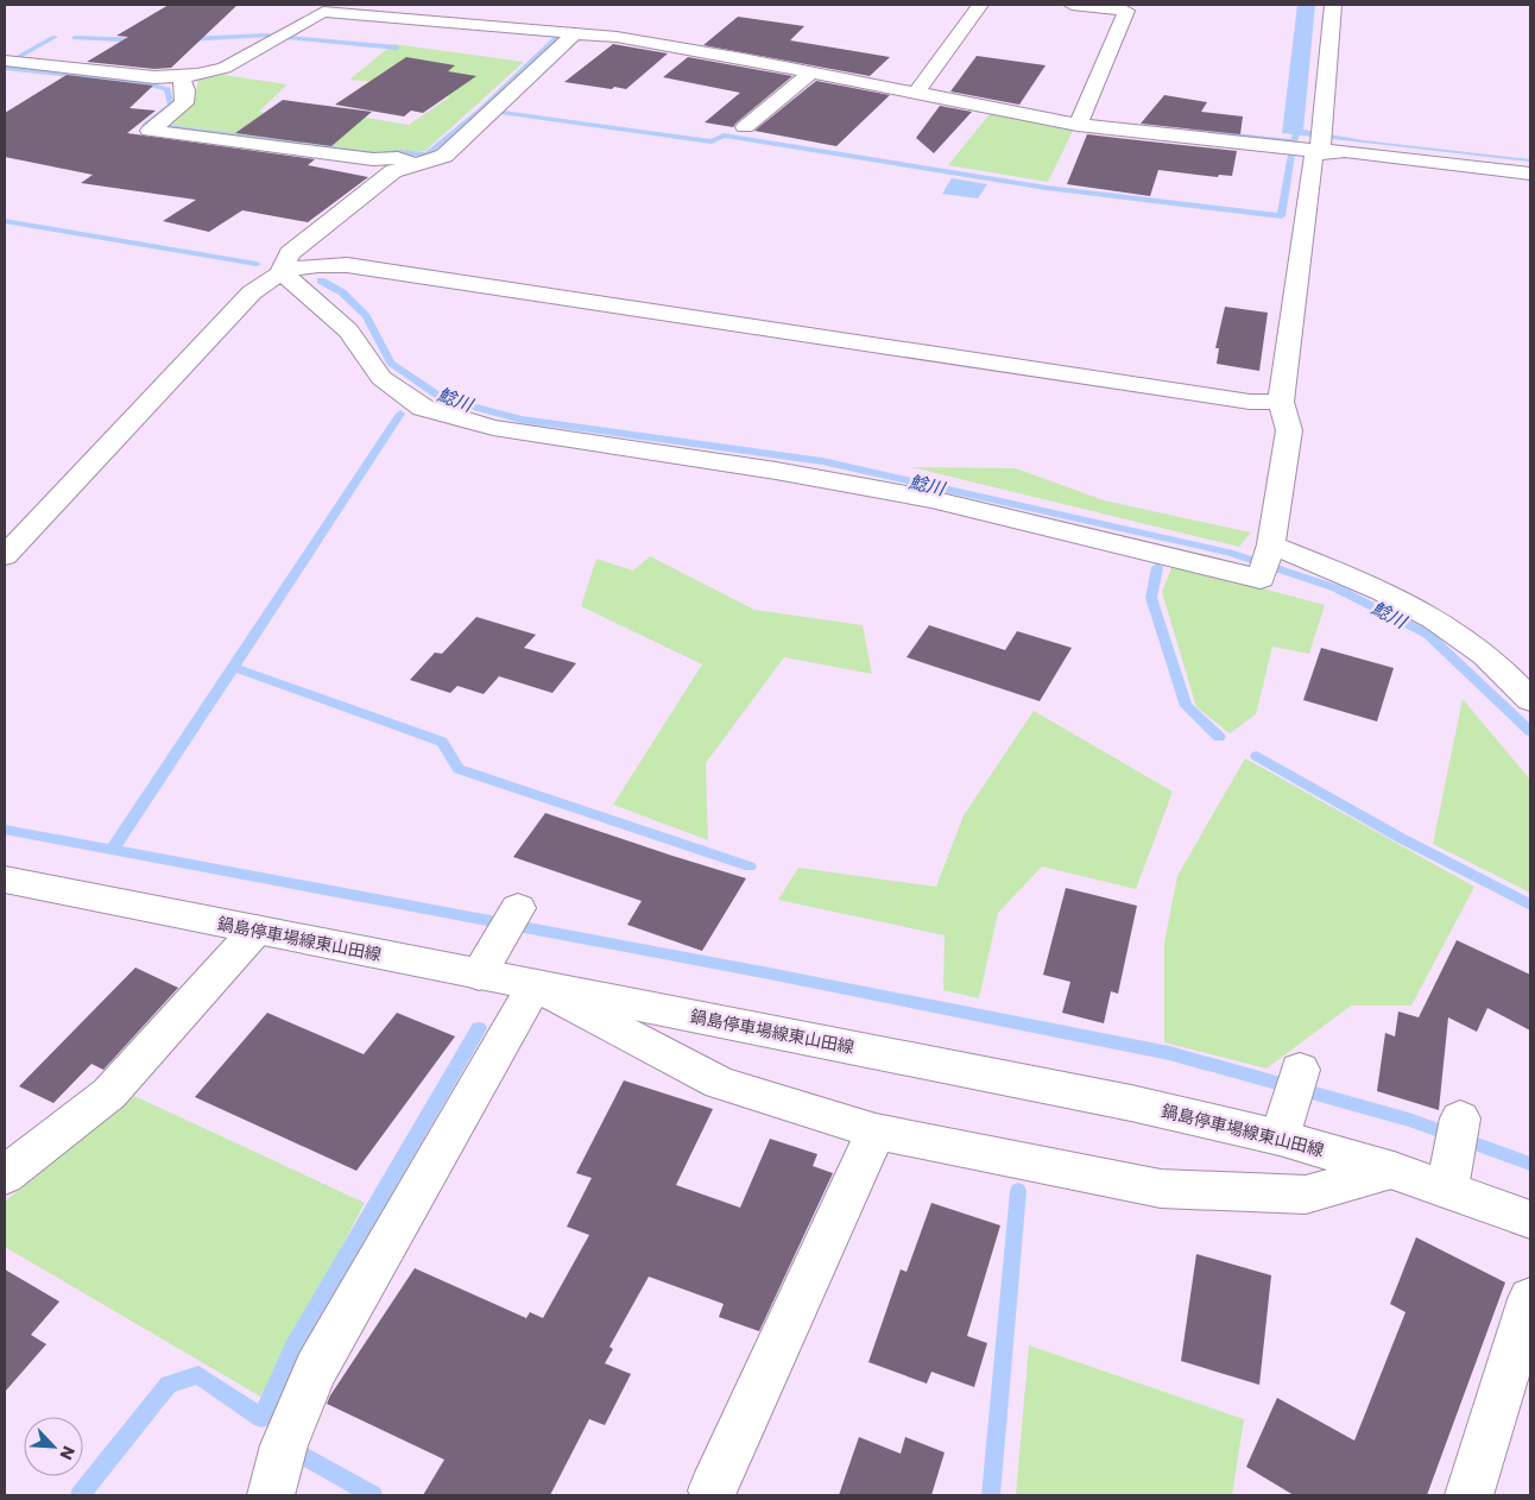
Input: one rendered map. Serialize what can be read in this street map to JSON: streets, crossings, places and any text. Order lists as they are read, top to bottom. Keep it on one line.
{"streets":{"street":["鍋島停車場線東山田線"]},"water":["鯰川"],"north":"bottom right"}
